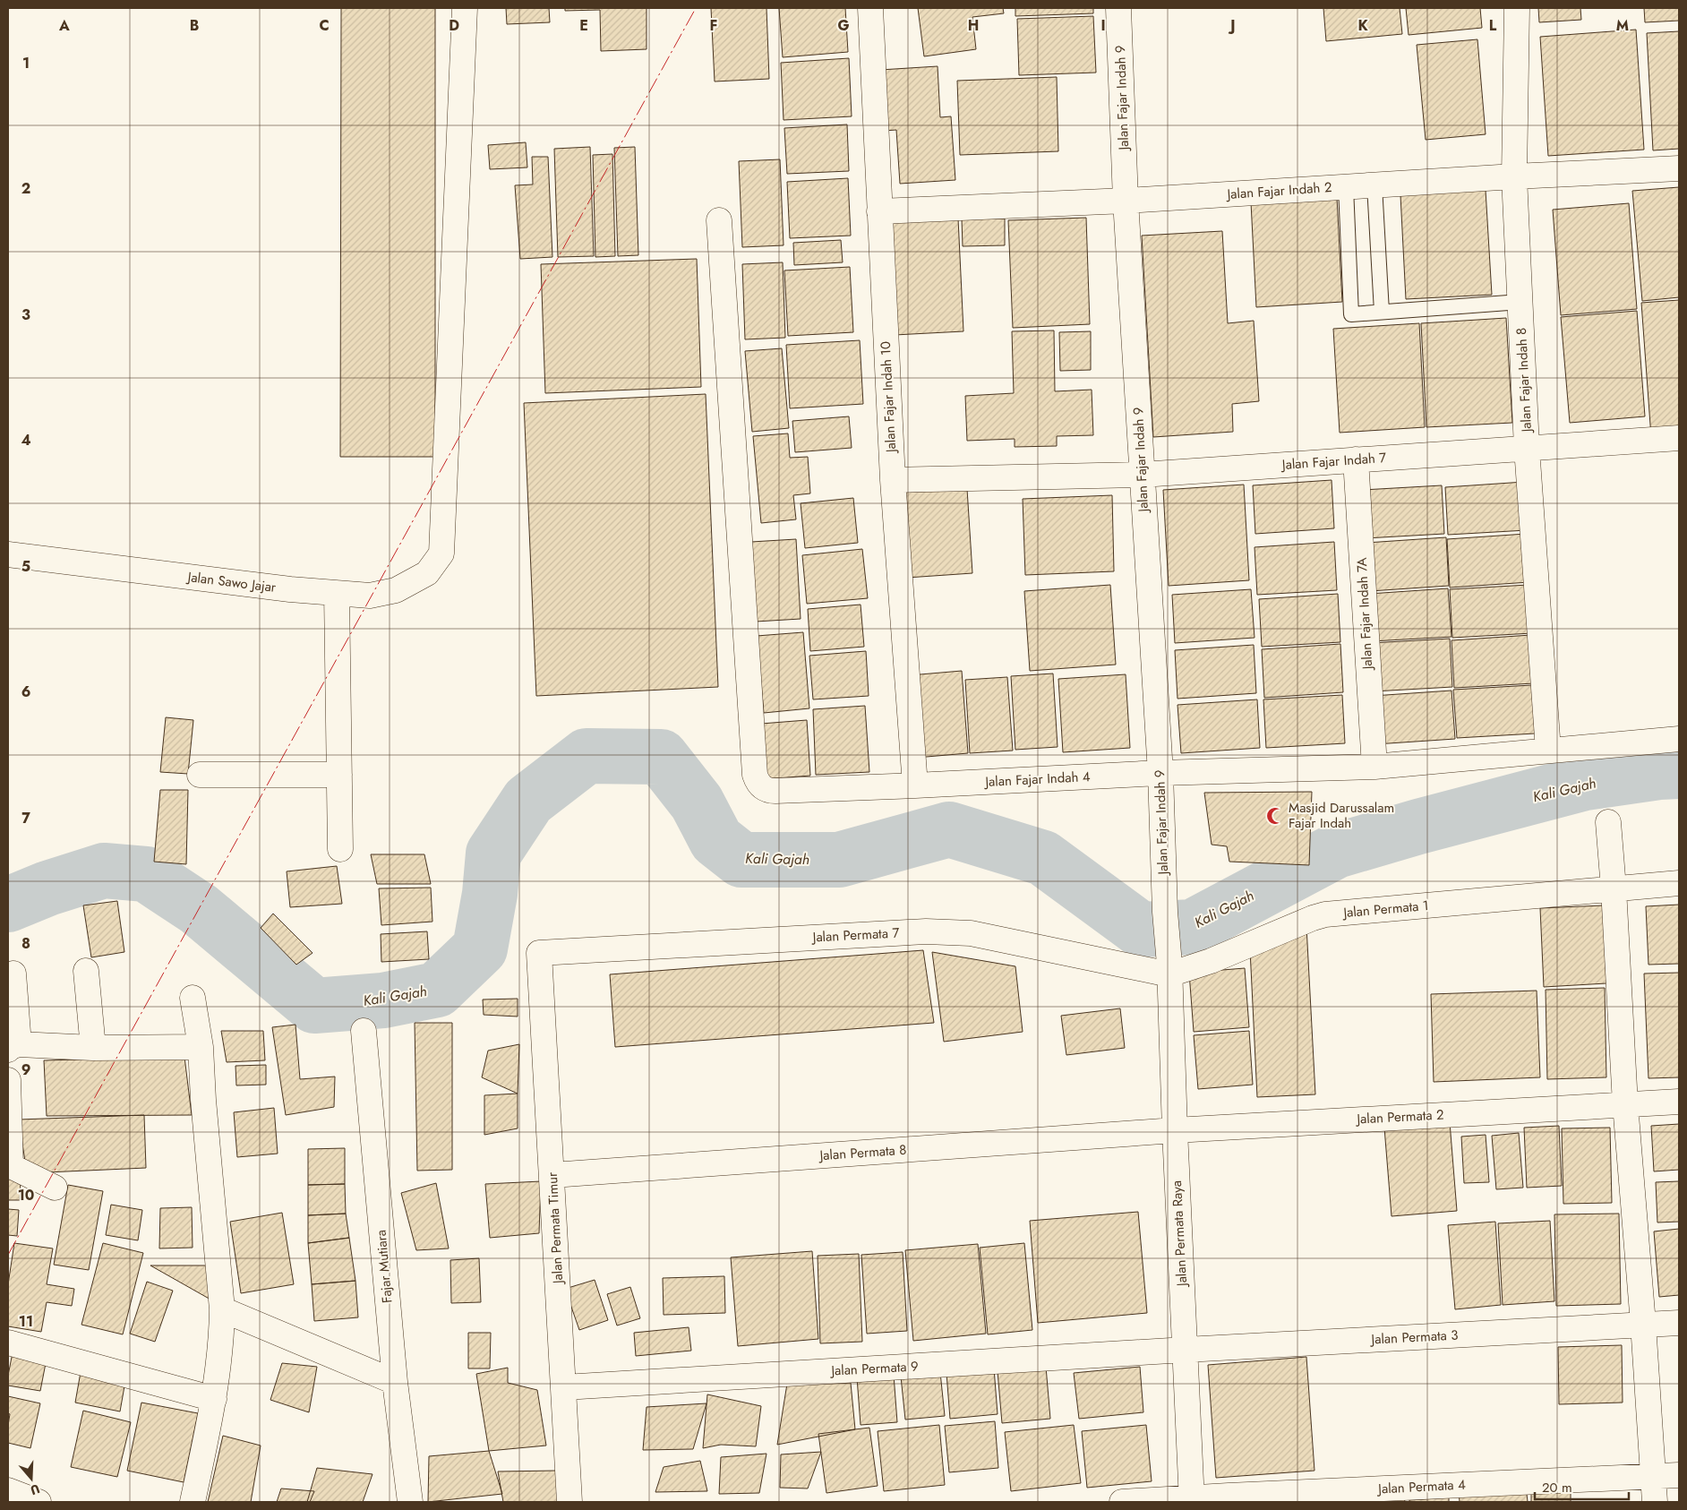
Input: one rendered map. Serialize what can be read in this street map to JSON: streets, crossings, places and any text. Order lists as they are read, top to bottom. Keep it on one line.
{"streets":{"street":["Jalan Fajar Indah 9","Jalan Fajar Indah 2","Jalan Fajar Indah 8","Jalan Fajar Indah 10","Jalan Fajar Indah 7","Jalan Sawo Jajar","Jalan Fajar Indah 7A","Jalan Fajar Indah 4","Jalan Permata 1","Jalan Permata 7","Jalan Permata 2","Jalan Permata 8","Jalan Permata Timur","Jalan Permata Raya","Fajar Mutiara","Jalan Permata 3","Jalan Permata 9","Jalan Permata 4"]},"crossings":[["Jalan Fajar Indah 9","Jalan Fajar Indah 2"],["Jalan Fajar Indah 9","Jalan Fajar Indah 7"],["Jalan Fajar Indah 9","Jalan Fajar Indah 4"],["Jalan Fajar Indah 9","Jalan Permata 1"],["Jalan Fajar Indah 9","Jalan Permata 7"],["Jalan Fajar Indah 9","Jalan Permata Raya"],["Jalan Fajar Indah 2","Jalan Fajar Indah 8"],["Jalan Fajar Indah 2","Jalan Fajar Indah 10"],["Jalan Fajar Indah 8","Jalan Fajar Indah 7"],["Jalan Fajar Indah 8","Jalan Fajar Indah 4"],["Jalan Fajar Indah 10","Jalan Fajar Indah 7"],["Jalan Fajar Indah 10","Jalan Fajar Indah 4"],["Jalan Fajar Indah 7","Jalan Fajar Indah 7A"],["Jalan Fajar Indah 7A","Jalan Fajar Indah 4"],["Jalan Permata 1","Jalan Permata 7"],["Jalan Permata 1","Jalan Permata Raya"],["Jalan Permata 7","Jalan Permata Timur"],["Jalan Permata 7","Jalan Permata Raya"],["Jalan Permata 2","Jalan Permata 8"],["Jalan Permata 2","Jalan Permata Raya"],["Jalan Permata 8","Jalan Permata Timur"],["Jalan Permata 8","Jalan Permata Raya"],["Jalan Permata Timur","Jalan Permata 9"],["Jalan Permata Raya","Jalan Permata 3"],["Jalan Permata Raya","Jalan Permata 9"],["Jalan Permata Raya","Jalan Permata 4"],["Jalan Permata 3","Jalan Permata 9"]],"water":["Kali Gajah"],"places":{"mosque":["Masjid Darussalam Fajar Indah"]},"scale_bar":"20 m","north":"bottom","grid":{"columns":["A","B","C","D","E","F","G","H","I","J","K","L","M"],"rows":["1","2","3","4","5","6","7","8","9","10","11"]}}
